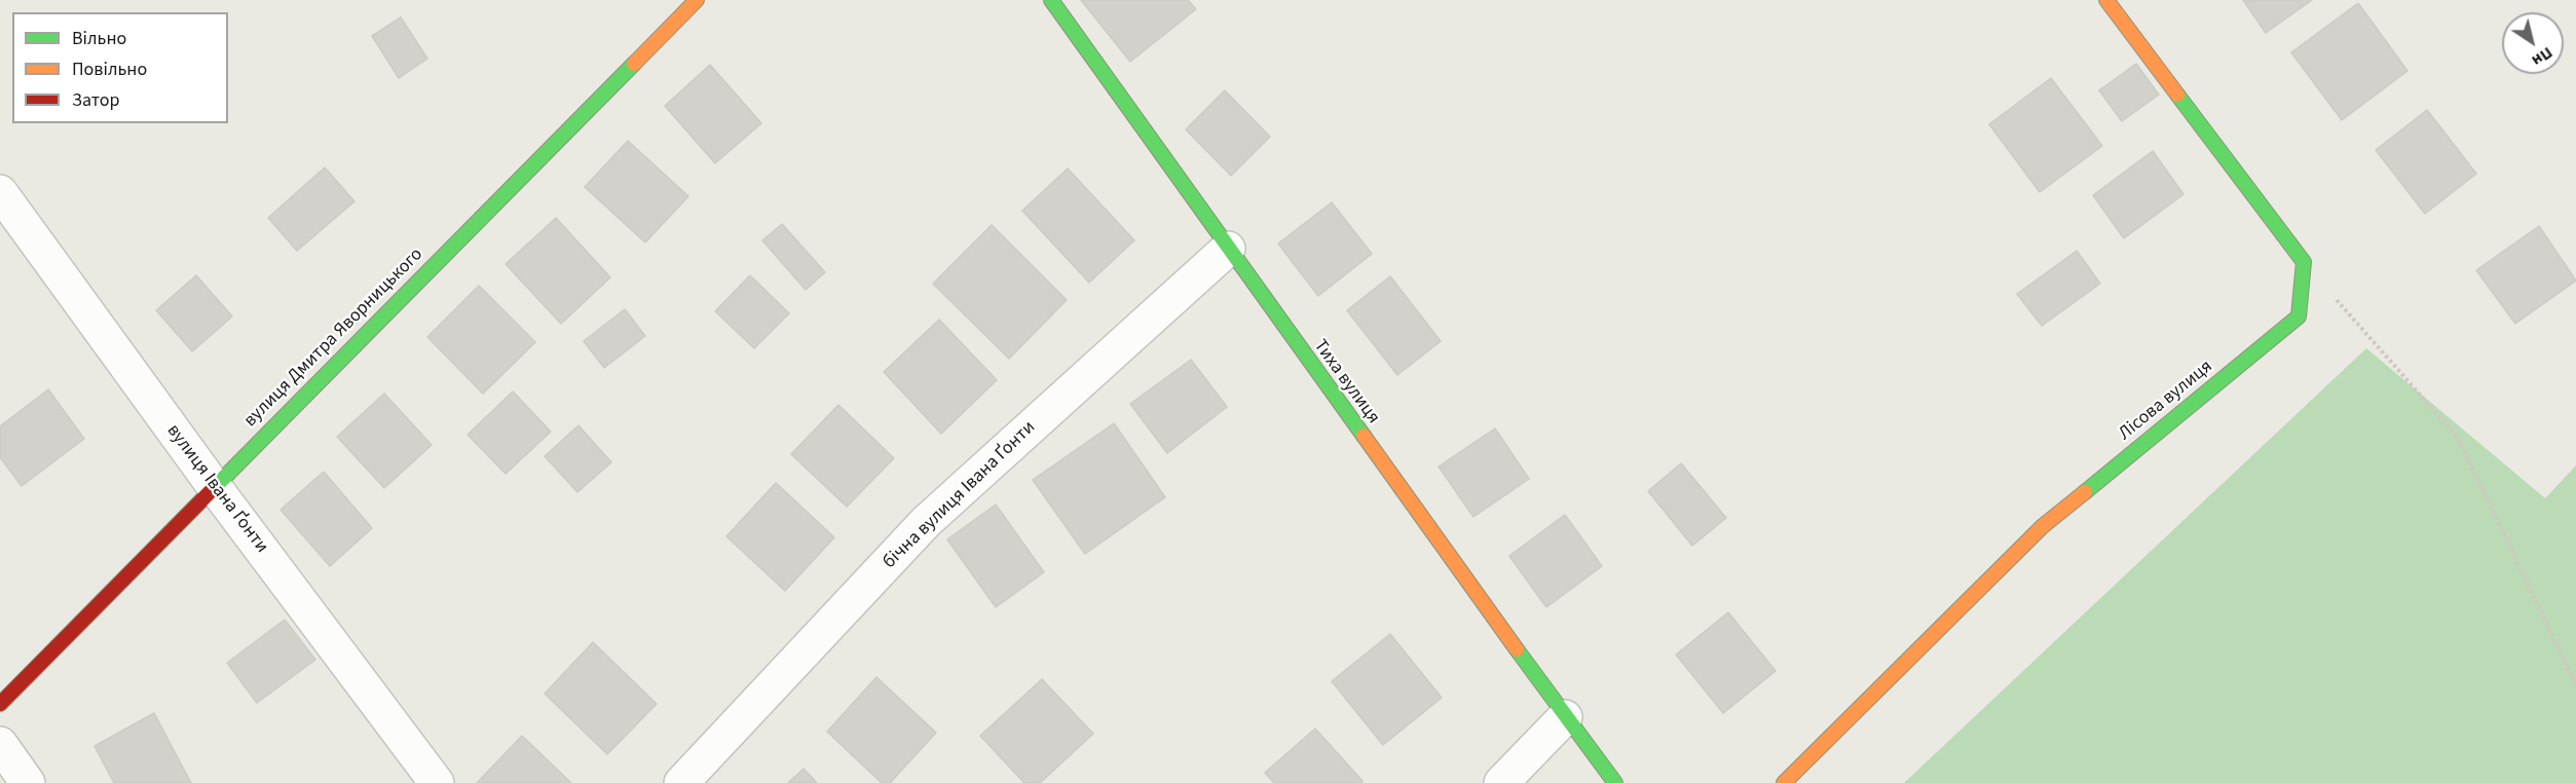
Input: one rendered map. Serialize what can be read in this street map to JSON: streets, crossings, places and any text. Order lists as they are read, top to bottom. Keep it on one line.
{"streets":{"street":["вулиця Дмитра Яворницького","Тиха вулиця","Лісова вулиця","вулиця Івана Ґонти","бічна вулиця Івана Ґонти"]},"crossings":[["вулиця Дмитра Яворницького","вулиця Івана Ґонти"],["Тиха вулиця","бічна вулиця Івана Ґонти"]],"legend":["Вільно","Повільно","Затор"],"north":"bottom right"}
